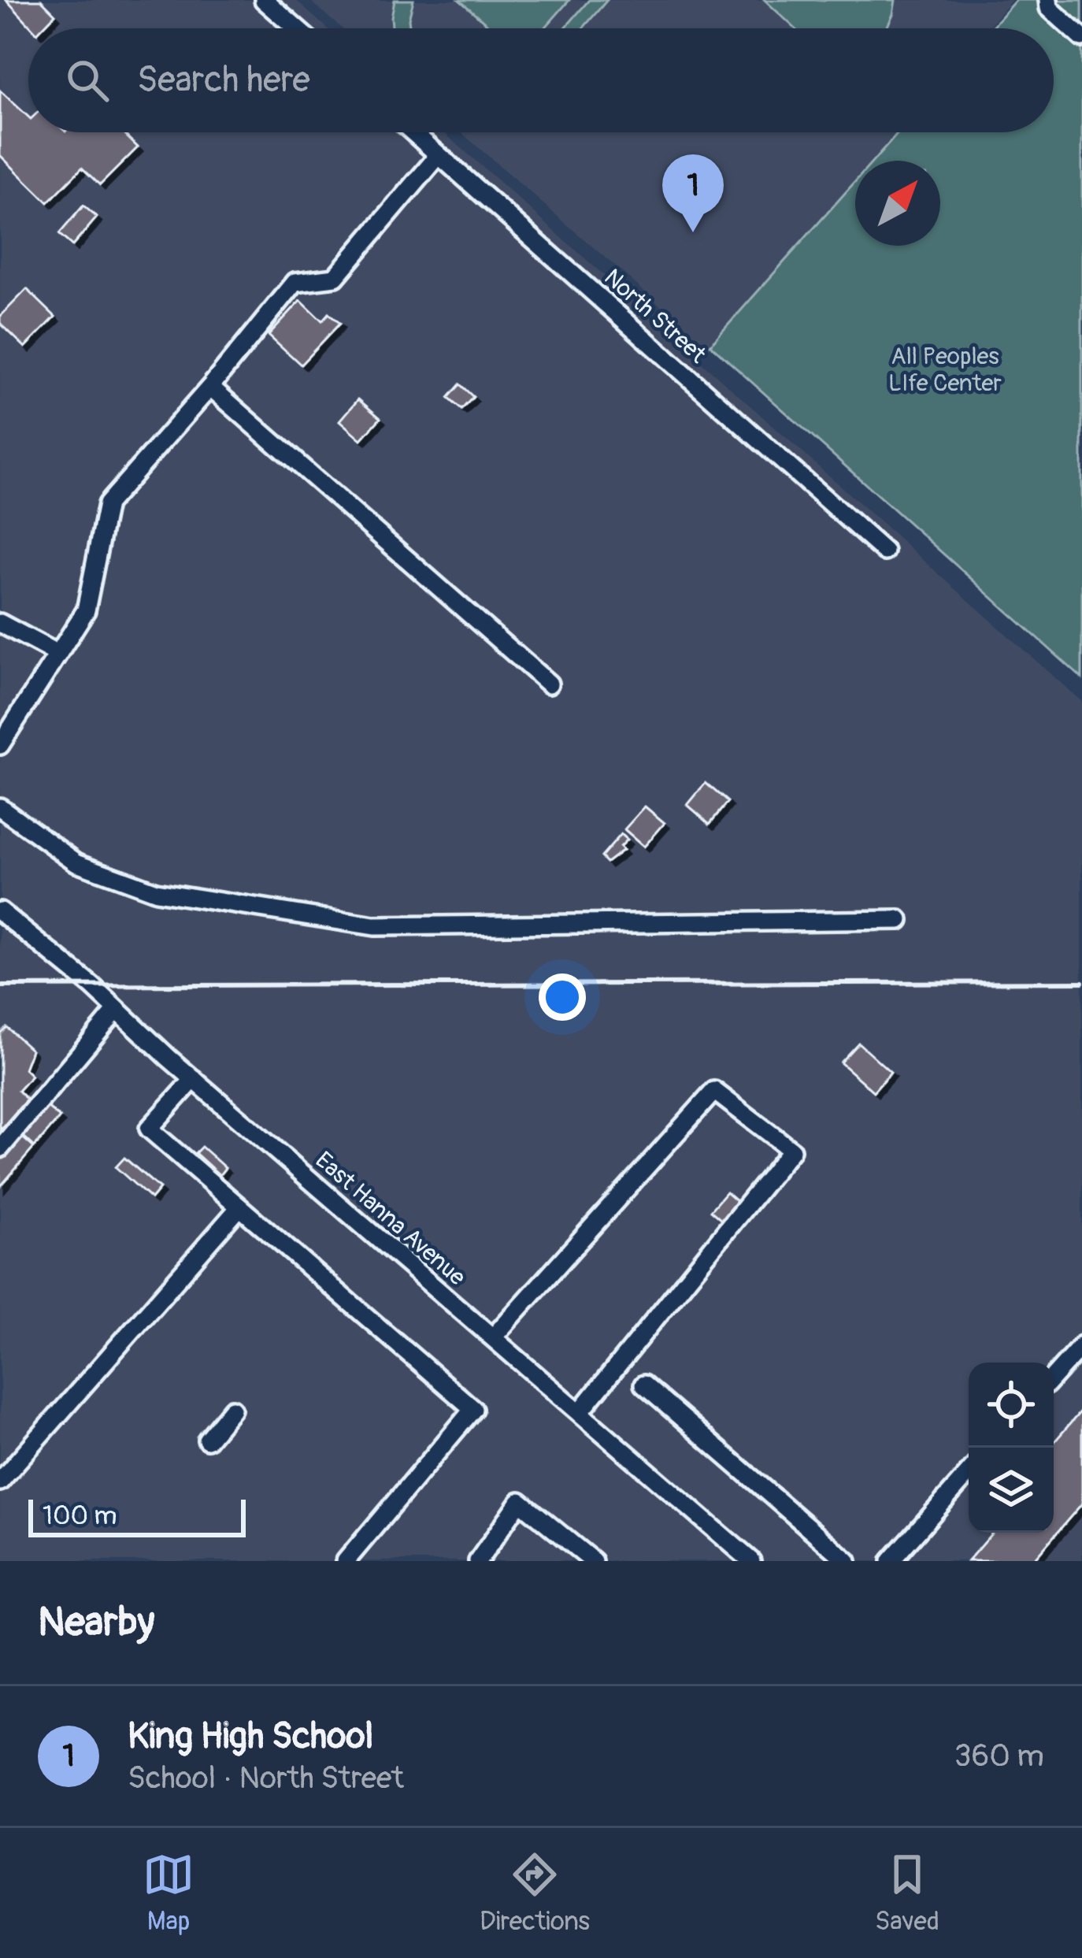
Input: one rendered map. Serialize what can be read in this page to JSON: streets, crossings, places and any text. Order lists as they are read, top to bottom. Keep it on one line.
{"streets":{"street":["North Street","East Hanna Avenue"]},"parks":["All Peoples LIfe Center"],"scale_bar":"100 m","north":"top right","page":{"search":"Search here","pins":"1","scale":"100 m","heading":"Nearby","list":[{"mark":"1","name":"King High School","note":"School · North Street","value":"360 m"}],"nav":["Map","Directions","Saved"]}}
